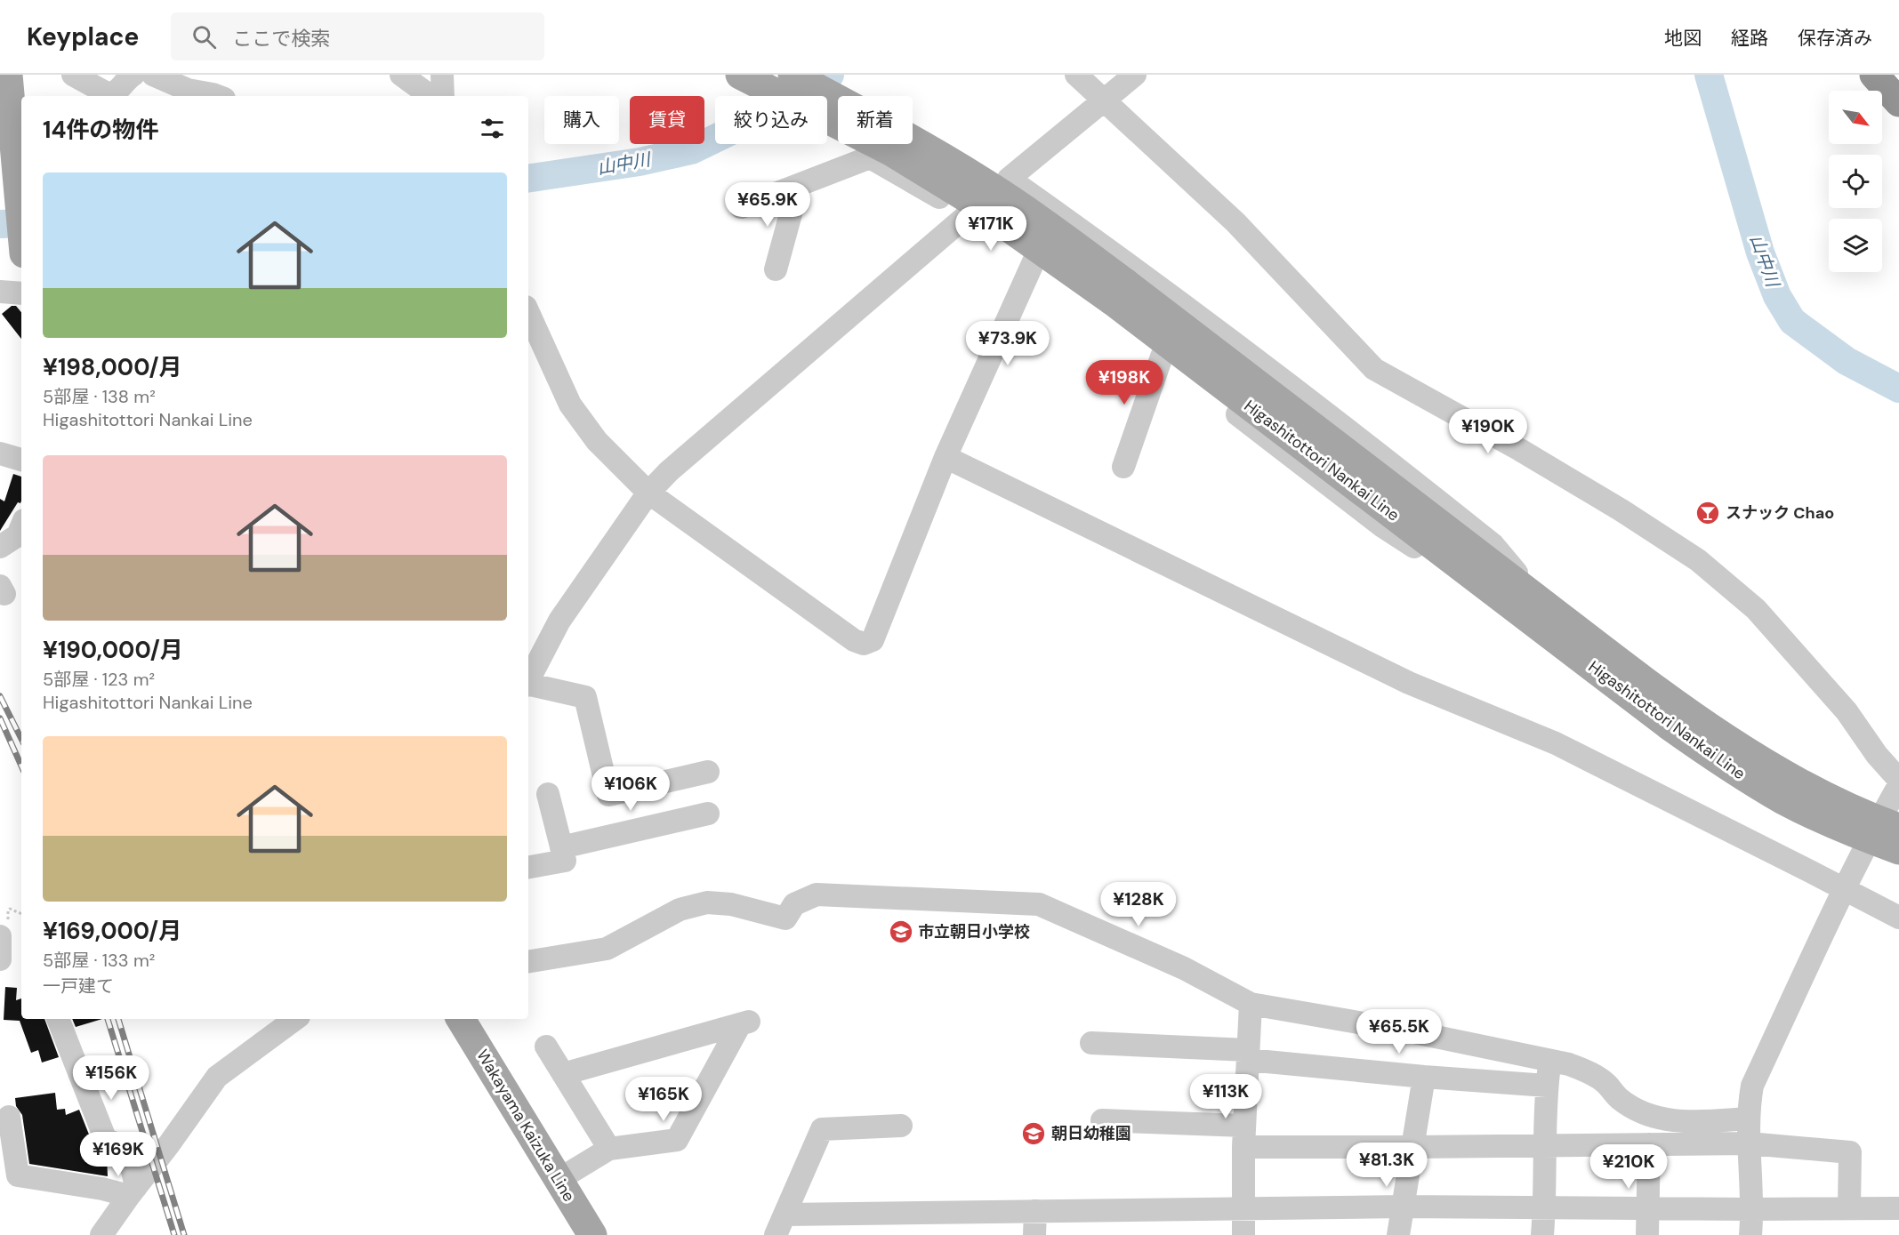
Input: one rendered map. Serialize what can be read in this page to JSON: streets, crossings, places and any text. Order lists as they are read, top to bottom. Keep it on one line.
{"streets":{"main road":["Higashitottori Nankai Line","Wakayama Kaizuka Line"]},"water":["山中川"],"places":{"bar":["スナック Chao"],"school or university":["市立朝日小学校","朝日幼稚園"]},"north":"bottom right","page":{"header":"Keyplace","search":"ここで検索","nav":["地図","経路","保存済み"],"chip":["購入","賃貸","絞り込み","新着"],"heading":"14件の物件","list":[{"name":"¥198,000/月","note":"5部屋 · 138 m² · Higashitottori Nankai Line"},{"name":"¥190,000/月","note":"5部屋 · 123 m² · Higashitottori Nankai Line"},{"name":"¥169,000/月","note":"5部屋 · 133 m² · 一戸建て"}],"price":["¥65.9K","¥171K","¥73.9K","¥198K","¥190K","¥106K","¥128K","¥65.5K","¥156K","¥113K","¥165K","¥169K","¥81.3K","¥210K"]}}
